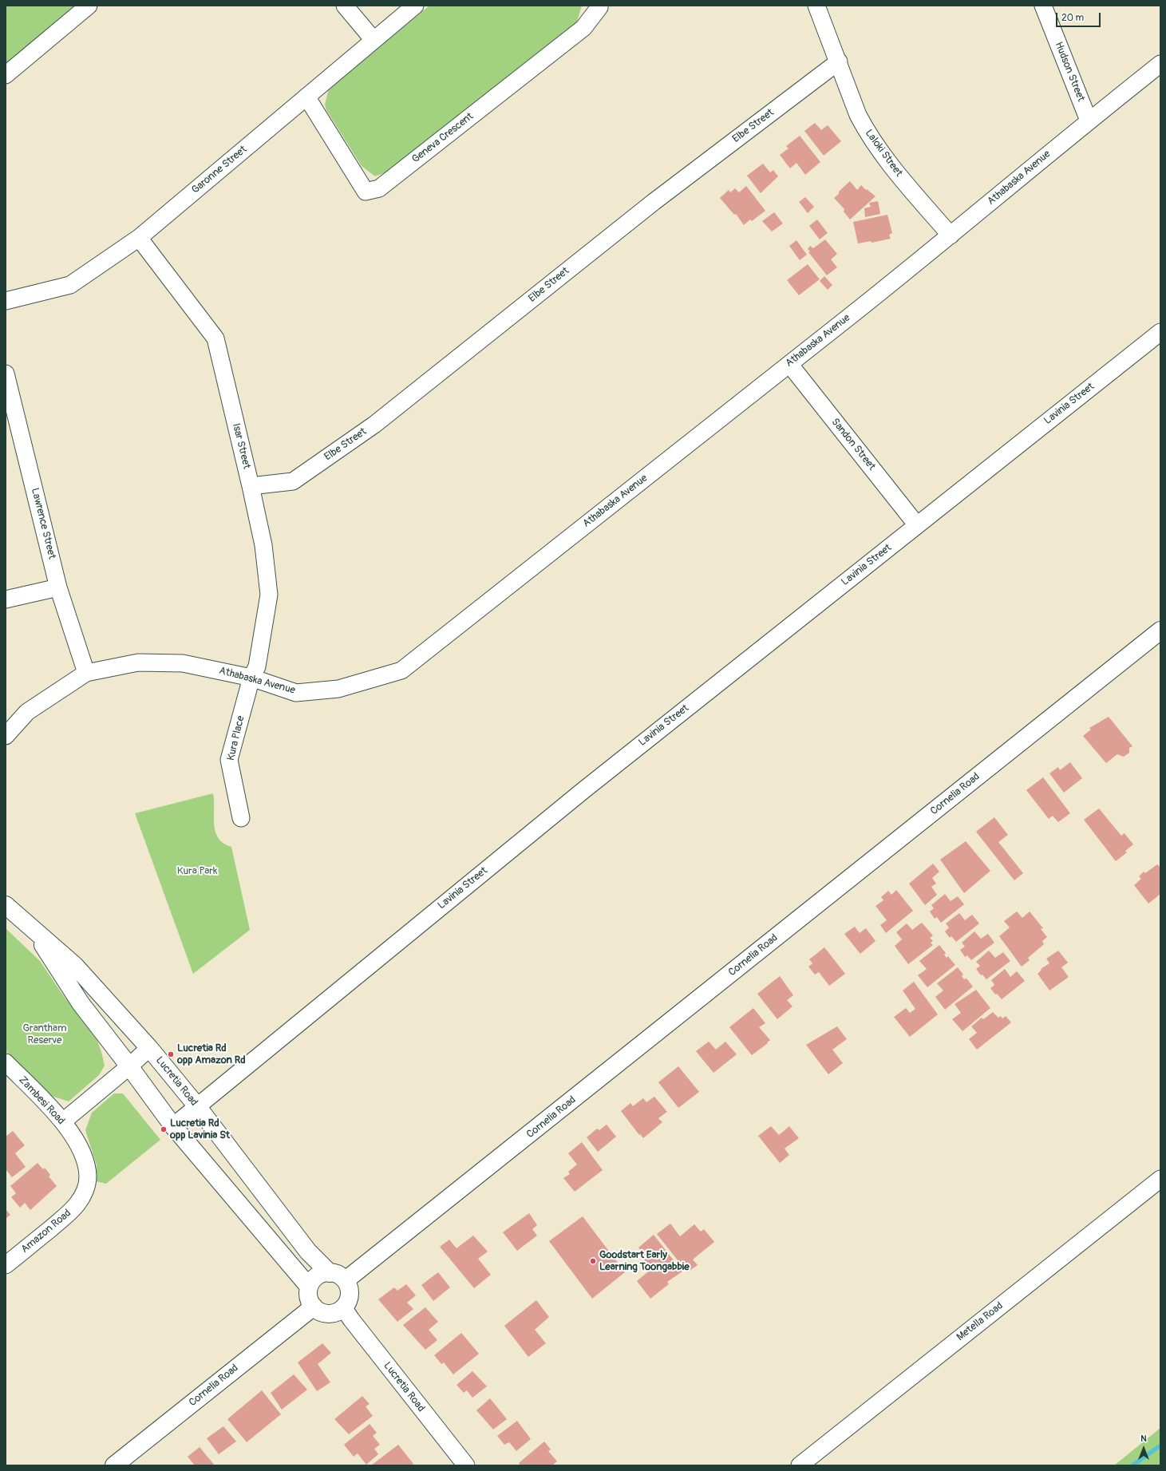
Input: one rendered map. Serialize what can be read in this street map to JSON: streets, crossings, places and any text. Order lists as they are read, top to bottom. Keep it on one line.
{"streets":{"street":["Hudson Street","Elbe Street","Geneva Crescent","Laloki Street","Garonne Street","Athabaska Avenue","Lavinia Street","Sandon Street","Isar Street","Lawrence Street","Kura Place","Cornelia Road","Lucretia Road","Zambesi Road","Amazon Road","Metella Road"]},"crossings":[["Hudson Street","Athabaska Avenue"],["Elbe Street","Laloki Street"],["Elbe Street","Isar Street"],["Geneva Crescent","Garonne Street"],["Laloki Street","Athabaska Avenue"],["Garonne Street","Isar Street"],["Athabaska Avenue","Sandon Street"],["Athabaska Avenue","Isar Street"],["Athabaska Avenue","Lawrence Street"],["Athabaska Avenue","Kura Place"],["Lavinia Street","Sandon Street"],["Lavinia Street","Lucretia Road"],["Isar Street","Kura Place"],["Cornelia Road","Lucretia Road"],["Zambesi Road","Amazon Road"]],"parks":["Kura Park","Grantham Reserve"],"places":["Lucretia Rd opp Amazon Rd","Lucretia Rd opp Lavinia St","Goodstart Early Learning Toongabbie"],"scale_bar":"20 m","north":"top"}
